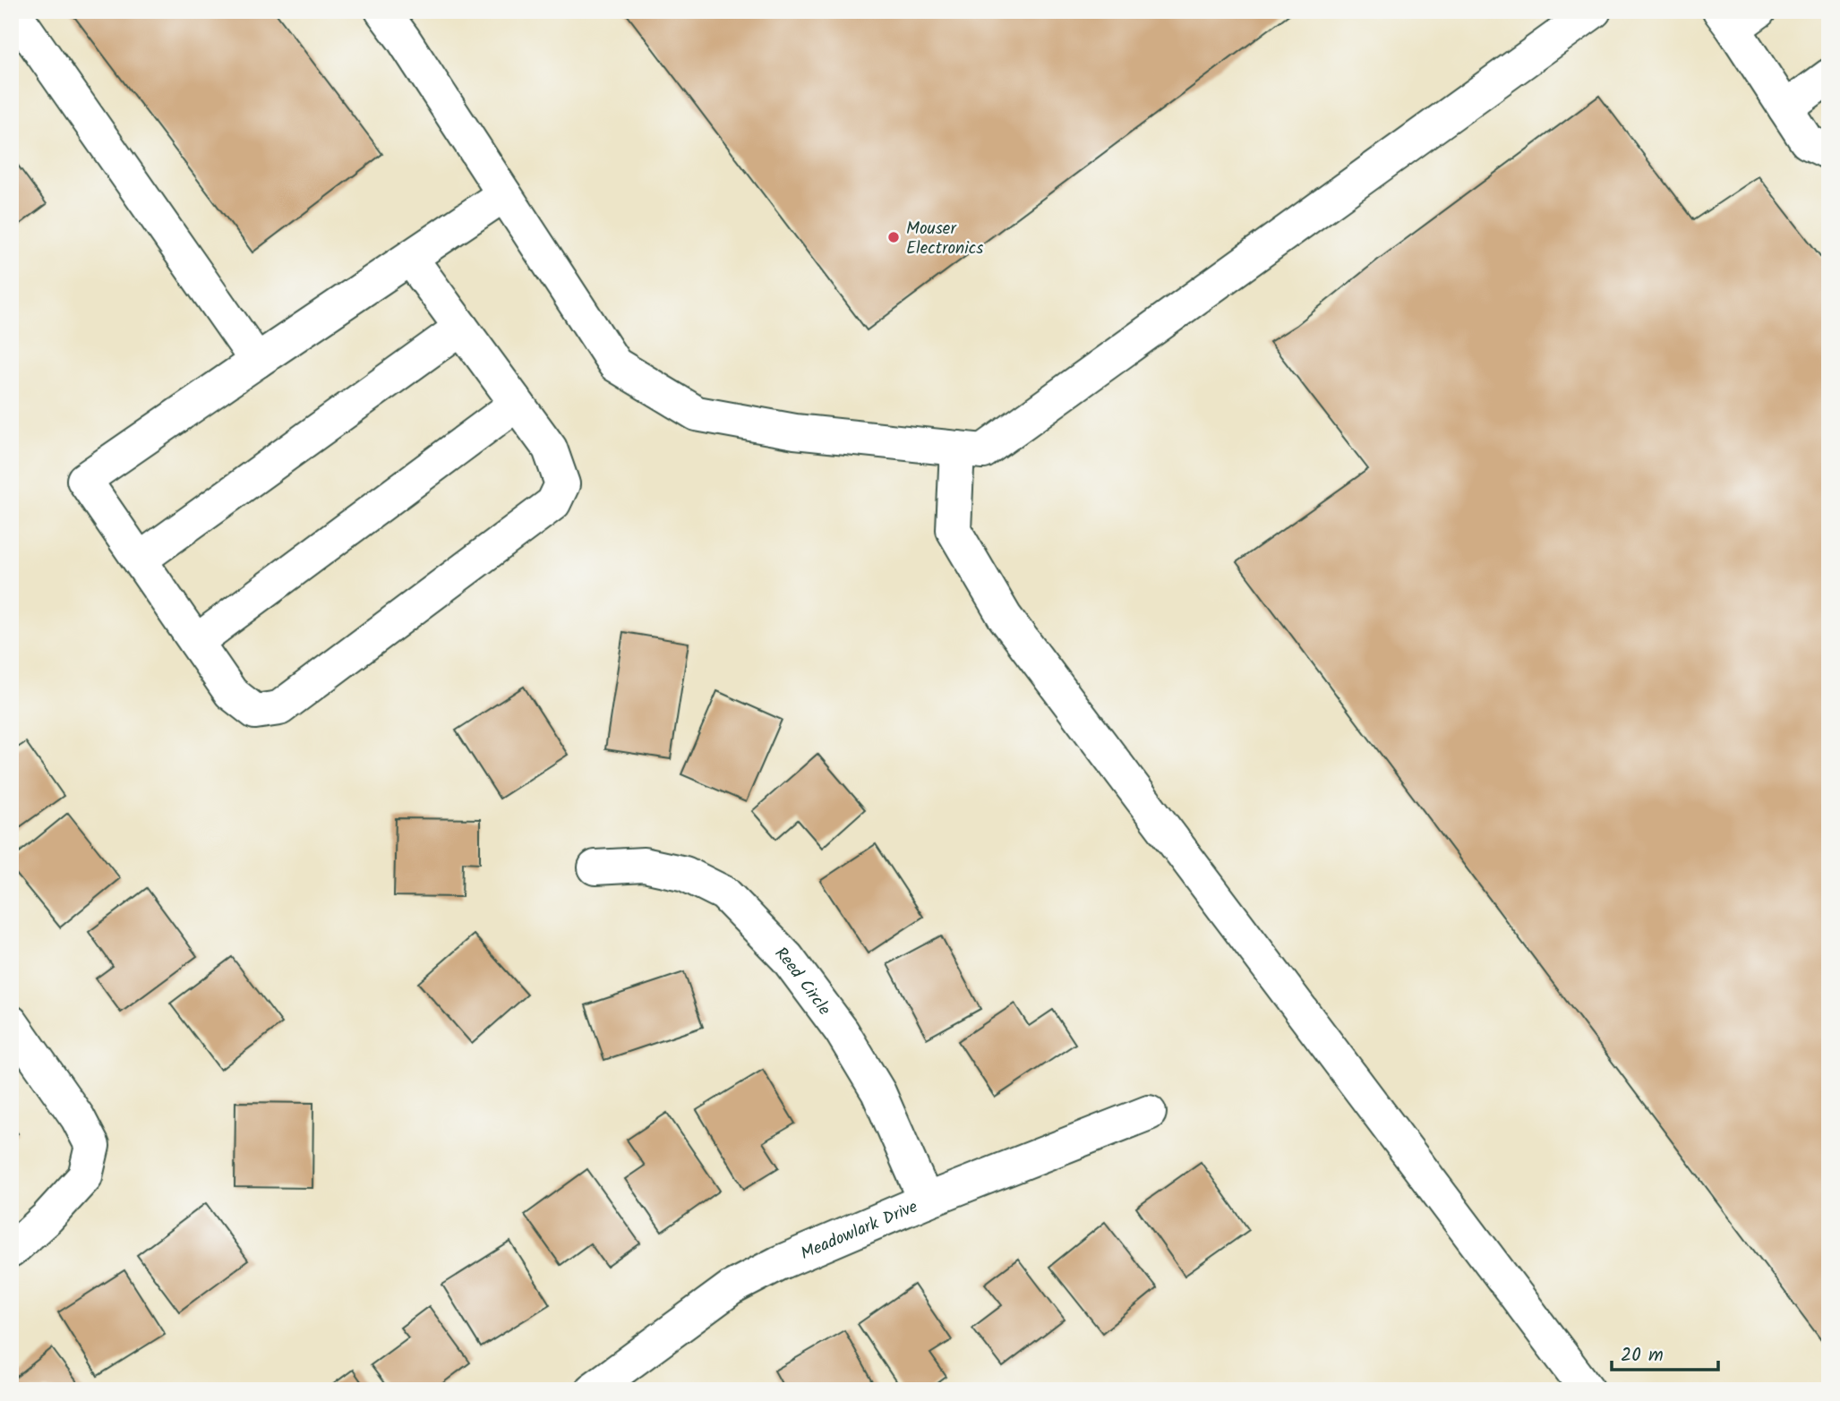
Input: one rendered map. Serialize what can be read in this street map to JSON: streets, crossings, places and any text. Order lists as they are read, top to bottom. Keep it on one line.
{"streets":{"street":["Reed Circle","Meadowlark Drive"]},"crossings":[["Reed Circle","Meadowlark Drive"]],"places":["Mouser Electronics"],"scale_bar":"20 m"}
